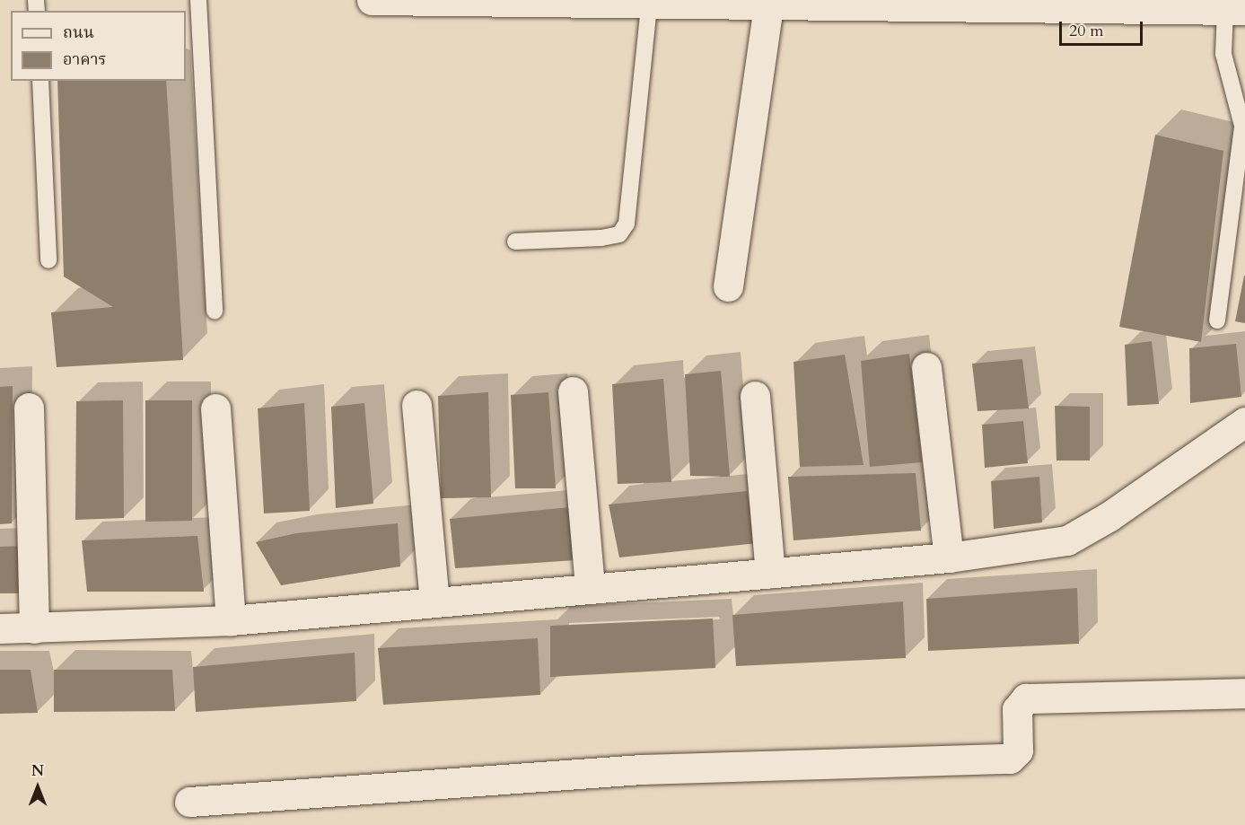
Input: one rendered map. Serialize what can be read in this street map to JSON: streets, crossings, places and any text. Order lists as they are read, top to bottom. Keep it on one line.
{"legend":["ถนน","อาคาร"],"scale_bar":"20 m","north":"top"}
